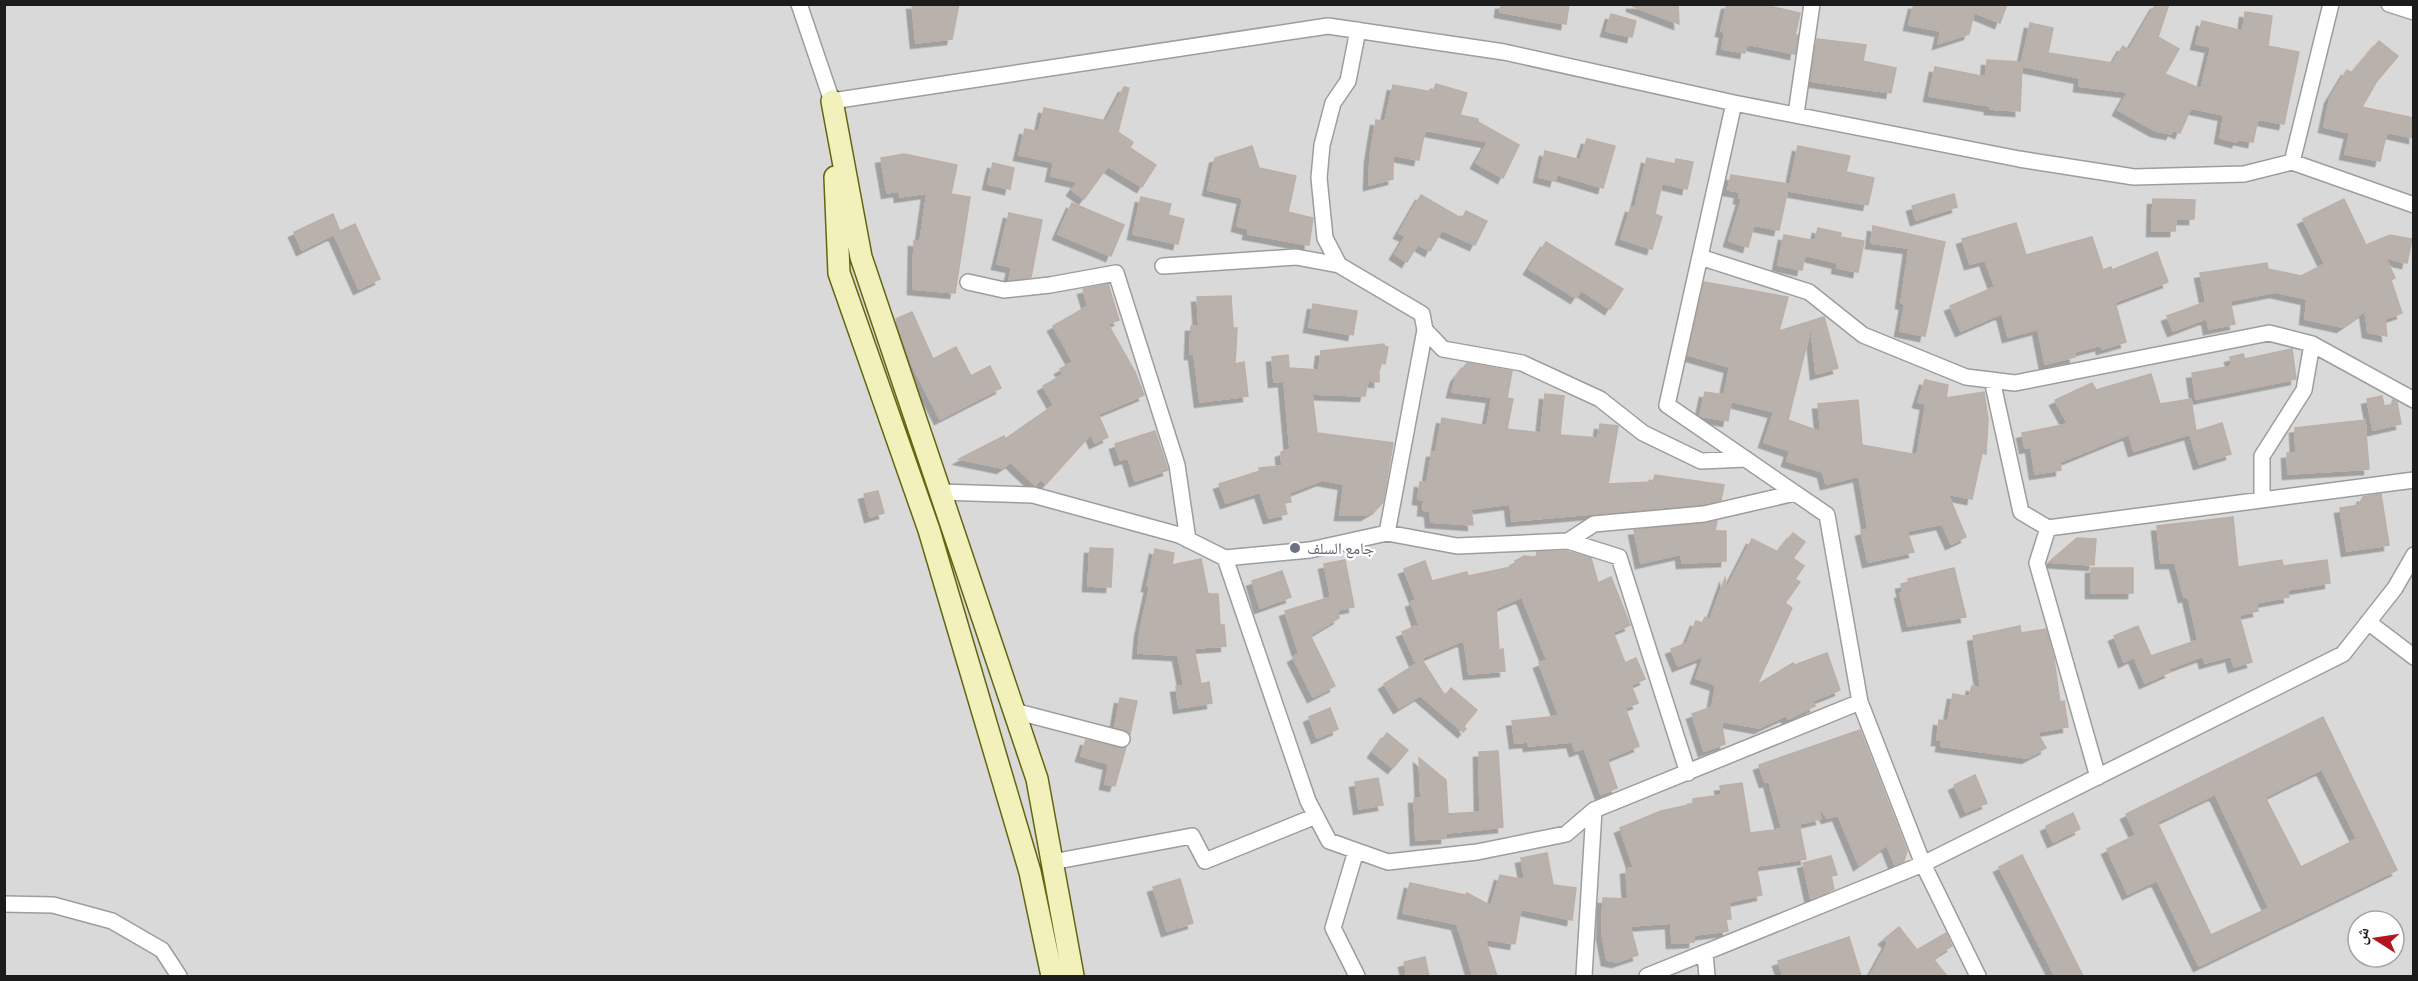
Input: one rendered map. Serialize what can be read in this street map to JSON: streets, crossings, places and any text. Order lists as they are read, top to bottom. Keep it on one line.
{"places":["جامع السلف"],"north":"left"}
